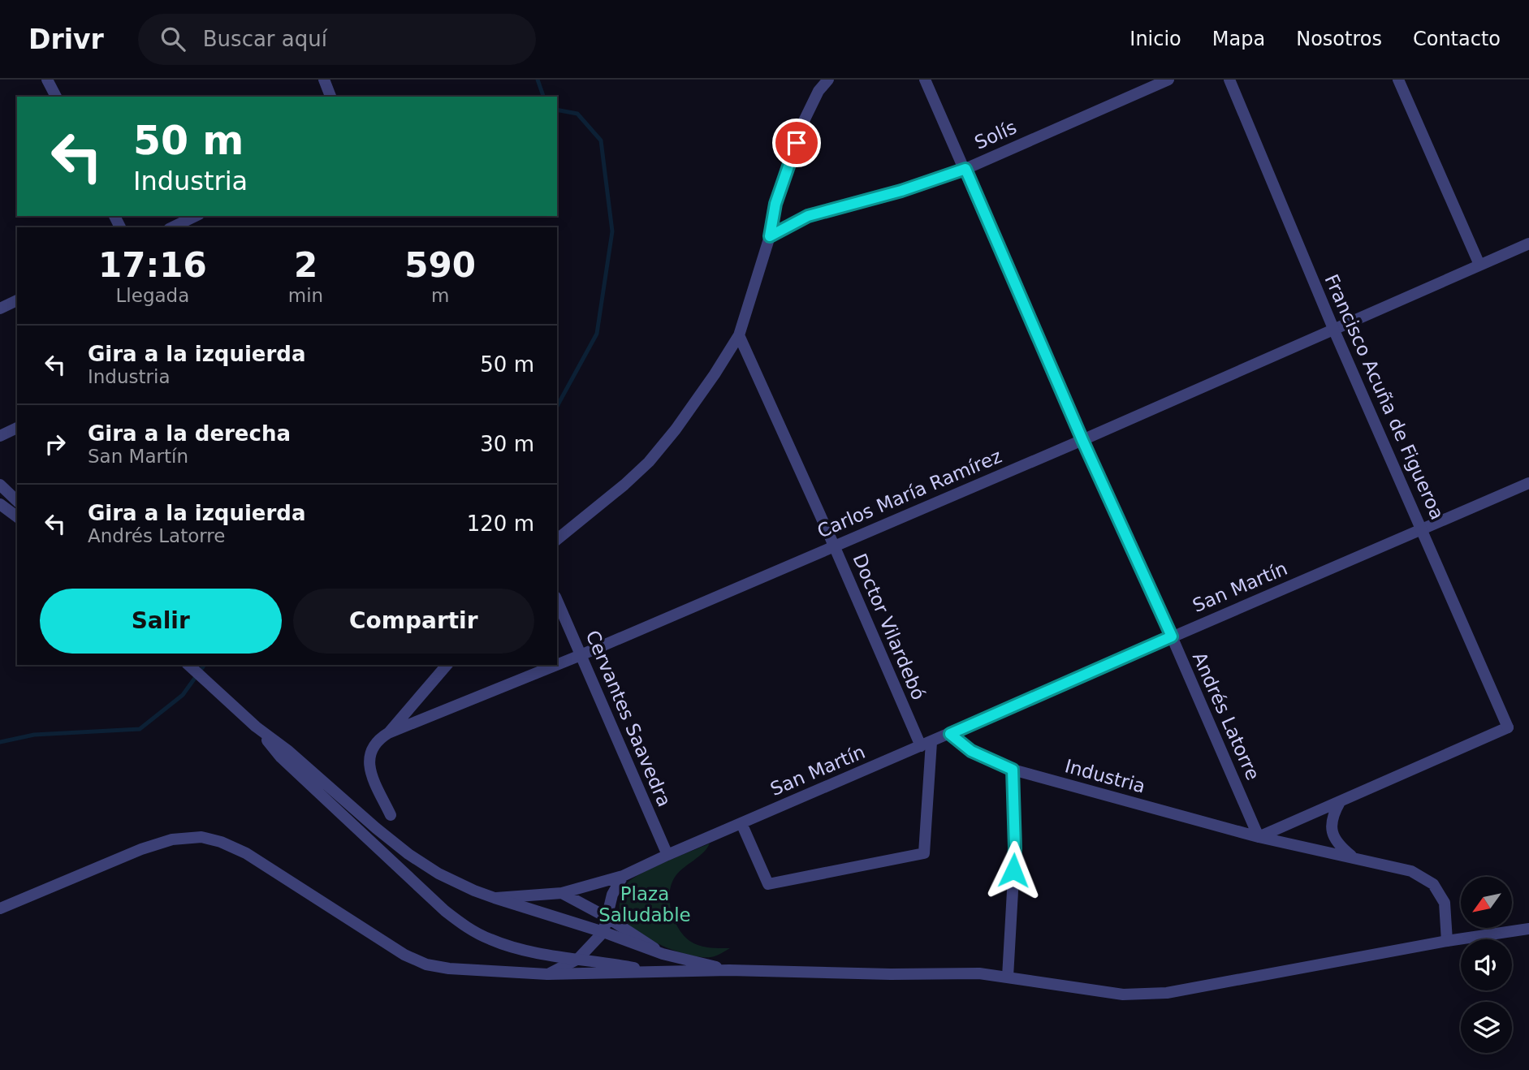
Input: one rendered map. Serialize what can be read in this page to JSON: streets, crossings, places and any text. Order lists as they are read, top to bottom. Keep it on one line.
{"streets":{"street":["Solís","Francisco Acuña de Figueroa","Carlos María Ramírez","San Martín","Doctor Vilardebó","Andrés Latorre","Cervantes Saavedra","Industria"]},"crossings":[["Solís","Andrés Latorre"],["Francisco Acuña de Figueroa","Carlos María Ramírez"],["Francisco Acuña de Figueroa","San Martín"],["Carlos María Ramírez","Doctor Vilardebó"],["Carlos María Ramírez","Andrés Latorre"],["Carlos María Ramírez","Cervantes Saavedra"],["San Martín","Doctor Vilardebó"],["San Martín","Andrés Latorre"],["San Martín","Cervantes Saavedra"],["San Martín","Industria"],["Andrés Latorre","Industria"]],"parks":["Plaza Saludable"],"north":"bottom left","page":{"header":"Drivr","search":"Buscar aquí","nav":["Inicio","Mapa","Nosotros","Contacto"],"turn":["50 m","Industria"],"eta":["17:16","Llegada","2","min","590","m"],"list":[{"name":"Gira a la izquierda","note":"Industria","value":"50 m"},{"name":"Gira a la derecha","note":"San Martín","value":"30 m"},{"name":"Gira a la izquierda","note":"Andrés Latorre","value":"120 m"}],"buttons":["Salir","Compartir"]}}
